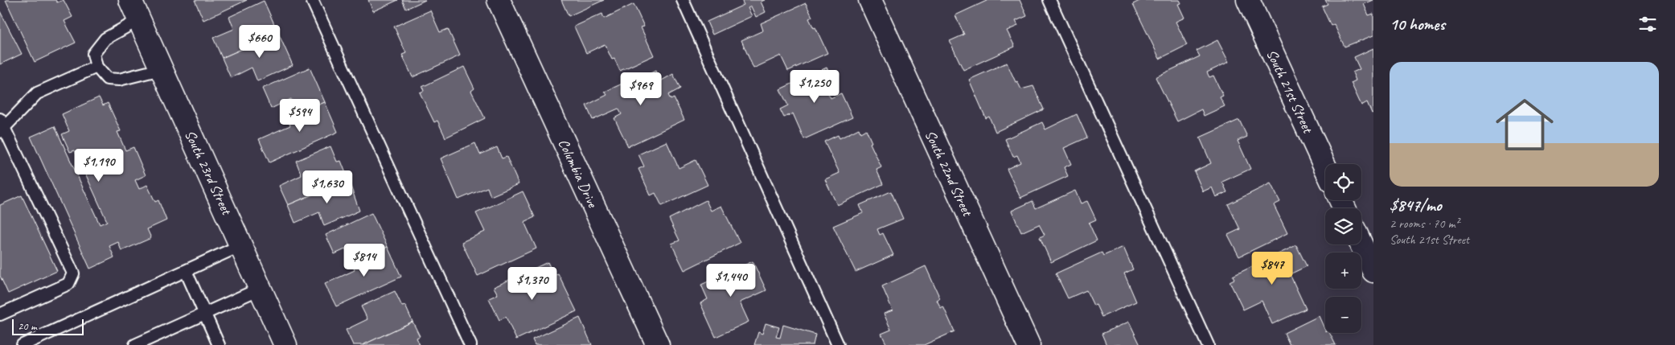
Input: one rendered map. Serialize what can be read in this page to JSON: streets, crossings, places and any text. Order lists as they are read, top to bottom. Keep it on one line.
{"streets":{"street":["South 21st Street","South 23rd Street","Columbia Drive","South 22nd Street"]},"scale_bar":"20 m","page":{"heading":"10 homes","price":["$660","$1,250","$969","$594","$1,190","$1,630","$814","$847","$1,440","$1,370"],"list":[{"name":"$847/mo","note":"2 rooms · 70 m² · South 21st Street"}],"map_buttons":["+","−"],"scale":"20 m"}}
